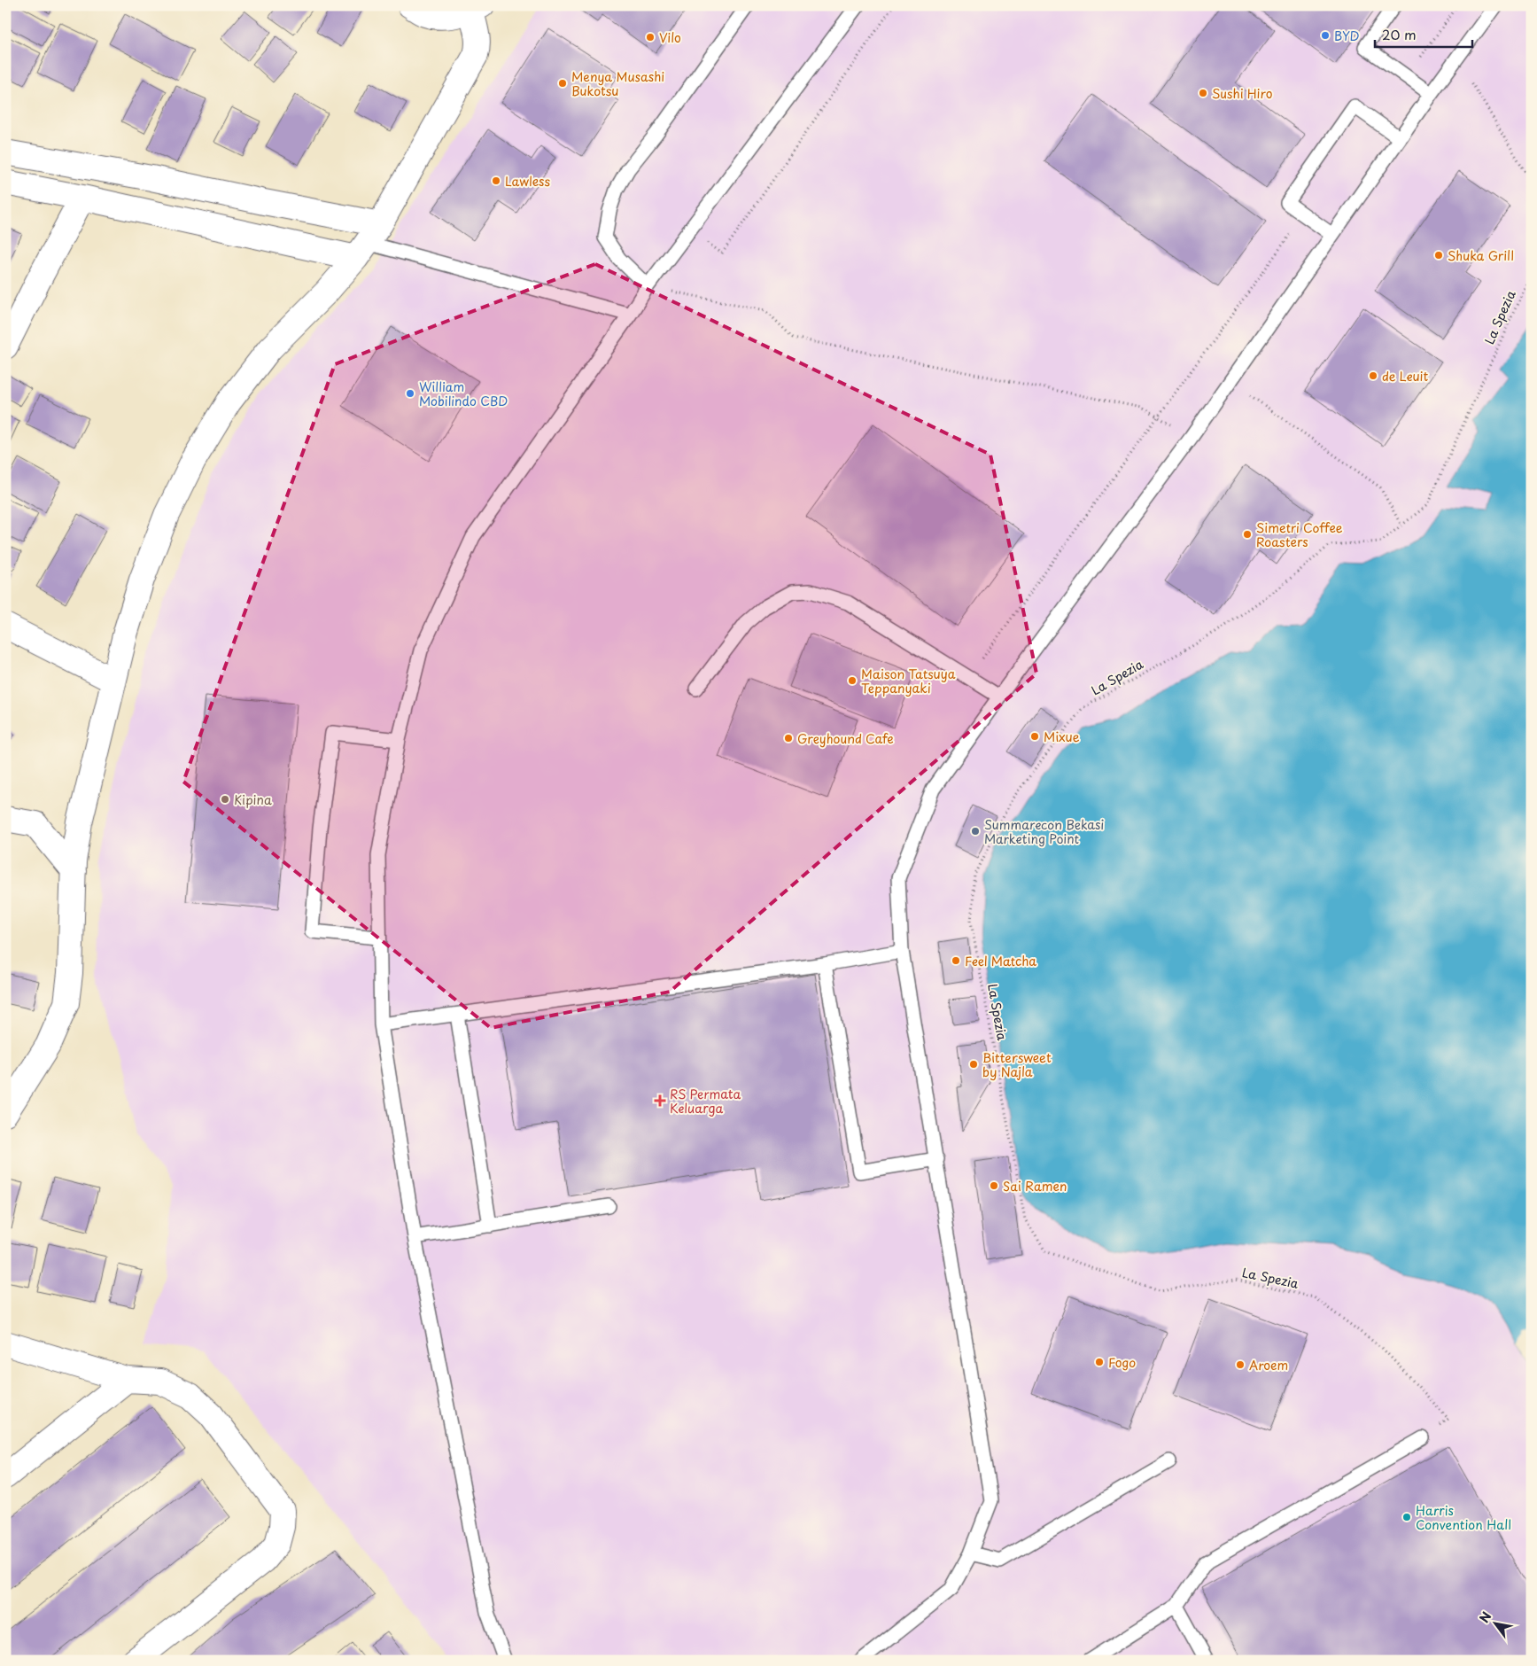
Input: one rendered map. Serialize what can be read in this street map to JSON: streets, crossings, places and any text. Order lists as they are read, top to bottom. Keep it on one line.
{"streets":{"path":["La Spezia"]},"places":{"other":["BYD","Vilo","Menya Musashi Bukotsu","Sushi Hiro","Lawless","Shuka Grill","de Leuit","William Mobilindo CBD","Simetri Coffee Roasters","Maison Tatsuya Teppanyaki","Mixue","Greyhound Cafe","Kipina","Summarecon Bekasi Marketing Point","Feel Matcha","Bittersweet by Najla","Sai Ramen","Fogo","Aroem","Harris Convention Hall"],"health":["RS Permata Keluarga"]},"scale_bar":"20 m","north":"top left"}
